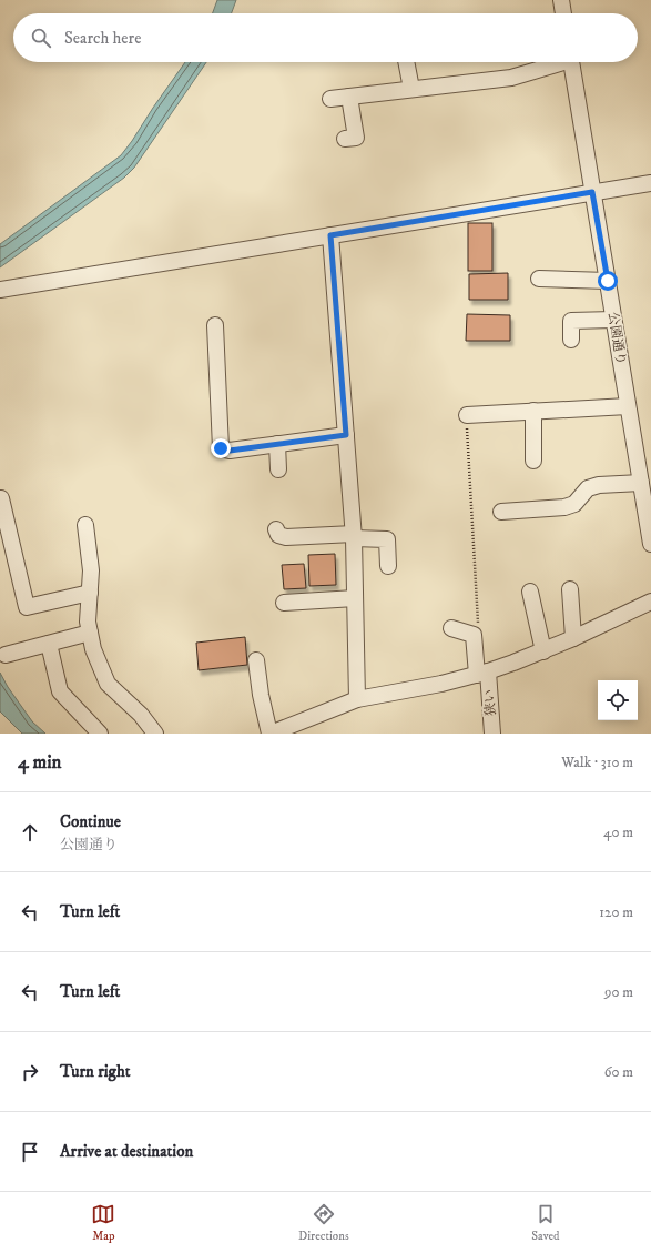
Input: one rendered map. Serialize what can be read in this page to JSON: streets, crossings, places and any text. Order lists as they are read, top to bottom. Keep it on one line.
{"streets":{"street":["公園通り","狭い"]},"page":{"search":"Search here","heading":["4 min","Walk · 310 m"],"list":[["Continue","公園通り","40 m"],["Turn left","120 m"],["Turn left","90 m"],["Turn right","60 m"],"Arrive at destination"],"nav":["Map","Directions","Saved"]}}
